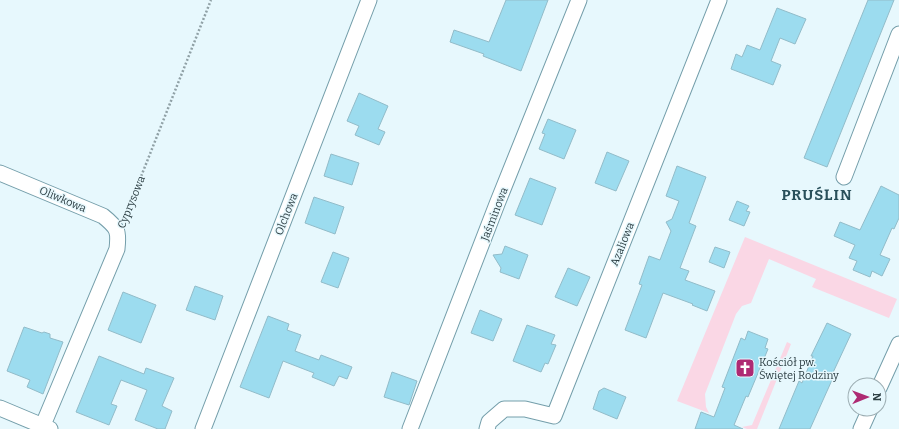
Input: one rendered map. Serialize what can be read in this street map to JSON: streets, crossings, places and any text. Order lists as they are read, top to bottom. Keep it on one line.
{"streets":{"street":["Oliwkowa","Cyprysowa","Olchowa","Jaśminowa","Azaliowa"]},"crossings":[["Oliwkowa","Cyprysowa"]],"districts":["PRUŚLIN"],"places":{"church":["Kościół pw. Świętej Rodziny"]},"north":"right"}
